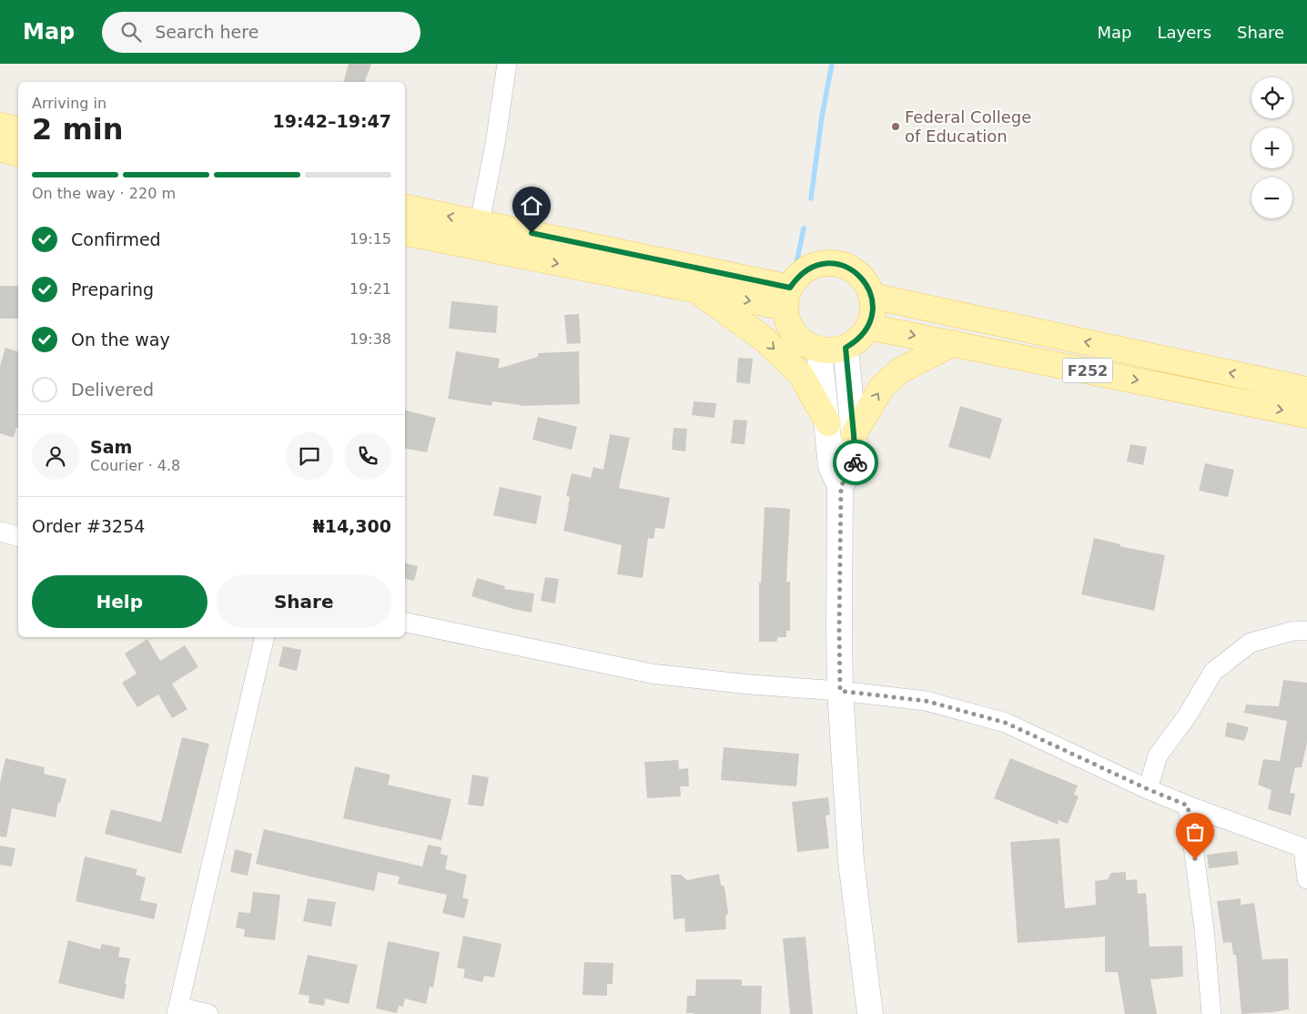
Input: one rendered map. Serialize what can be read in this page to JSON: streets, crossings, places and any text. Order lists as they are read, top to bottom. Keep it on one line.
{"streets":{"main road":["F252"]},"places":["Federal College of Education"],"page":{"header":"Map","search":"Search here","nav":["Map","Layers","Share"],"map_buttons":["+","−"],"heading":["2 min","Arriving in","19:42–19:47"],"panel":["Sam","Courier · 4.8","Order #3254","₦14,300"],"bar":"On the way · 220 m","list":[["Confirmed","19:15"],["Preparing","19:21"],["On the way","19:38"],"Delivered"],"buttons":["Help","Share"]}}
